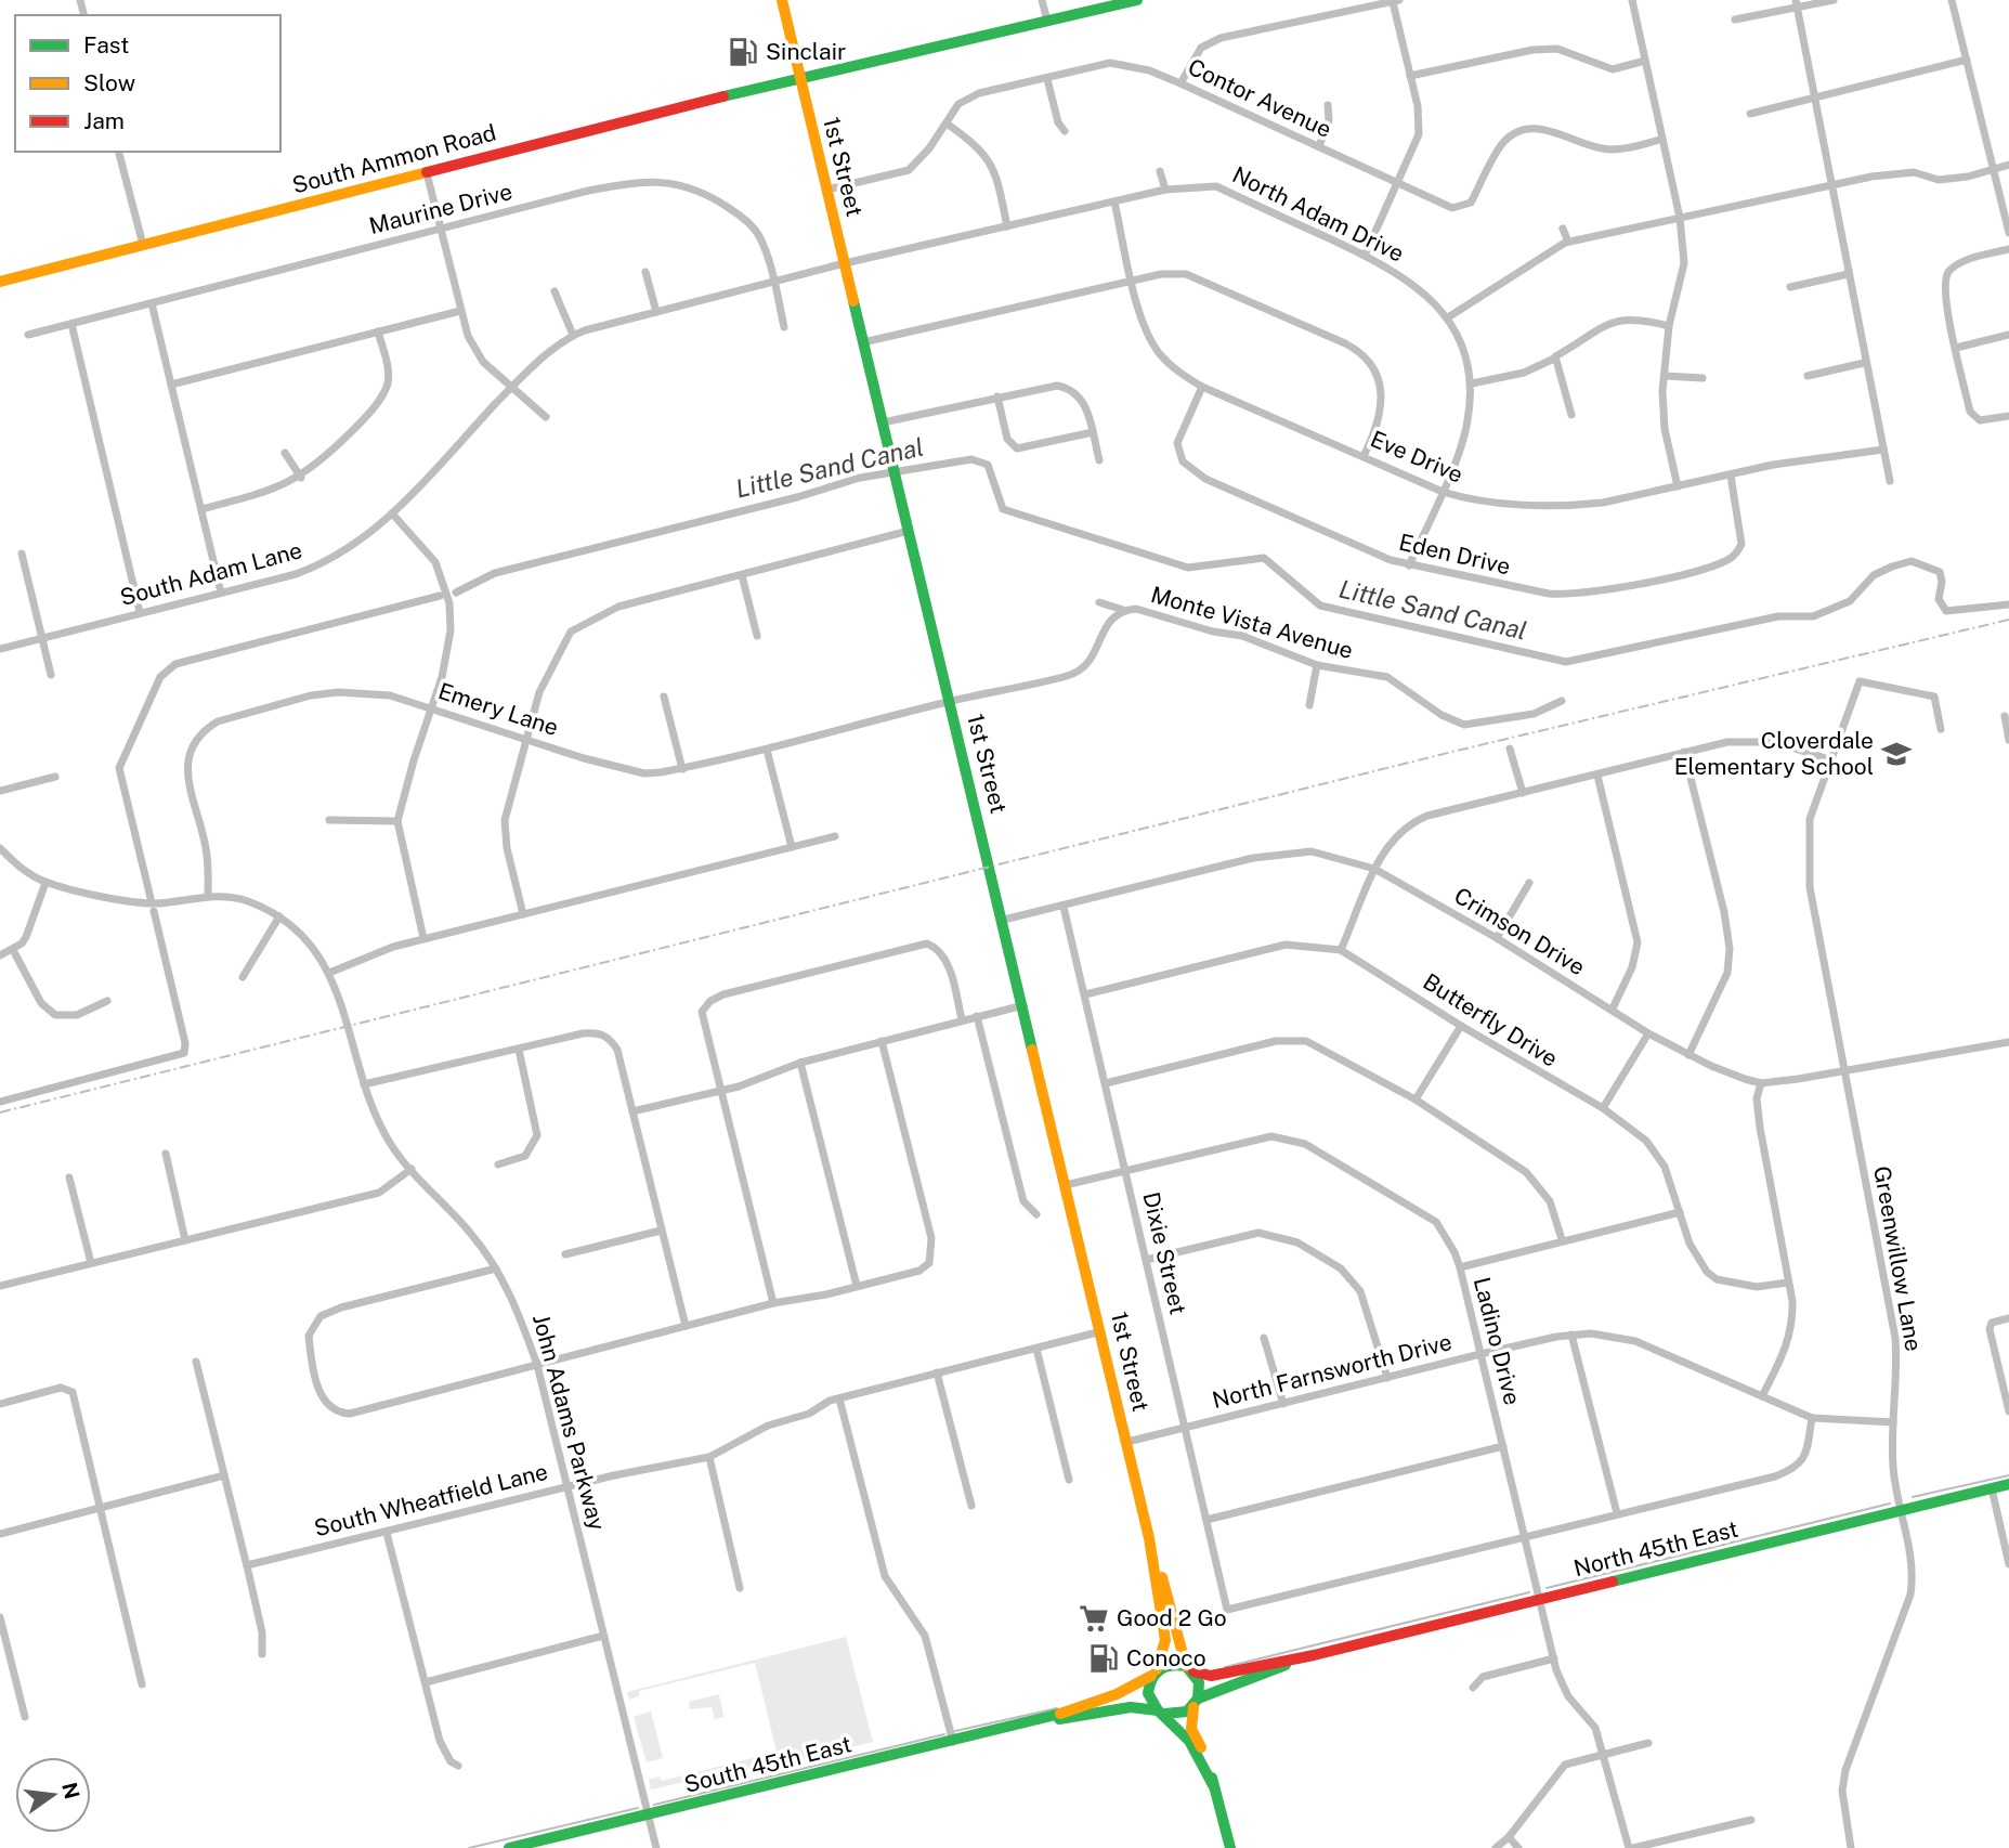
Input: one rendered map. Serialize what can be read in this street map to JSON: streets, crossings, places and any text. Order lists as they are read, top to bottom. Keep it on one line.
{"streets":{"main road":["South Ammon Road","1st Street","North 45th East","South 45th East"],"street":["Contor Avenue","Maurine Drive","North Adam Drive","Eve Drive","Eden Drive","South Adam Lane","Monte Vista Avenue","Emery Lane","Crimson Drive","Butterfly Drive","Dixie Street","Greenwillow Lane","Ladino Drive","North Farnsworth Drive","John Adams Parkway","South Wheatfield Lane"]},"crossings":[["Contor Avenue","1st Street"],["South Ammon Road","1st Street"],["1st Street","North Adam Drive"],["1st Street","South Adam Lane"],["1st Street","Monte Vista Avenue"],["1st Street","Emery Lane"],["1st Street","Crimson Drive"],["1st Street","Ladino Drive"],["1st Street","North Farnsworth Drive"],["1st Street","South Wheatfield Lane"],["Maurine Drive","South Adam Lane"],["North Adam Drive","Eve Drive"],["North Adam Drive","Eden Drive"],["North Adam Drive","South Adam Lane"],["Eve Drive","Eden Drive"],["Monte Vista Avenue","Emery Lane"],["Emery Lane","John Adams Parkway"],["Crimson Drive","Dixie Street"],["Crimson Drive","Greenwillow Lane"],["Butterfly Drive","Dixie Street"],["Dixie Street","Ladino Drive"],["Dixie Street","North Farnsworth Drive"],["Greenwillow Lane","North Farnsworth Drive"],["Greenwillow Lane","North 45th East"],["Ladino Drive","North Farnsworth Drive"],["Ladino Drive","North 45th East"],["John Adams Parkway","South Wheatfield Lane"],["John Adams Parkway","South 45th East"],["North 45th East","South 45th East"]],"water":["Little Sand Canal"],"places":{"fuel station":["Sinclair","Conoco"],"school or university":["Cloverdale Elementary School"],"supermarket":["Good 2 Go"]},"legend":["Fast","Slow","Jam"],"north":"right"}
